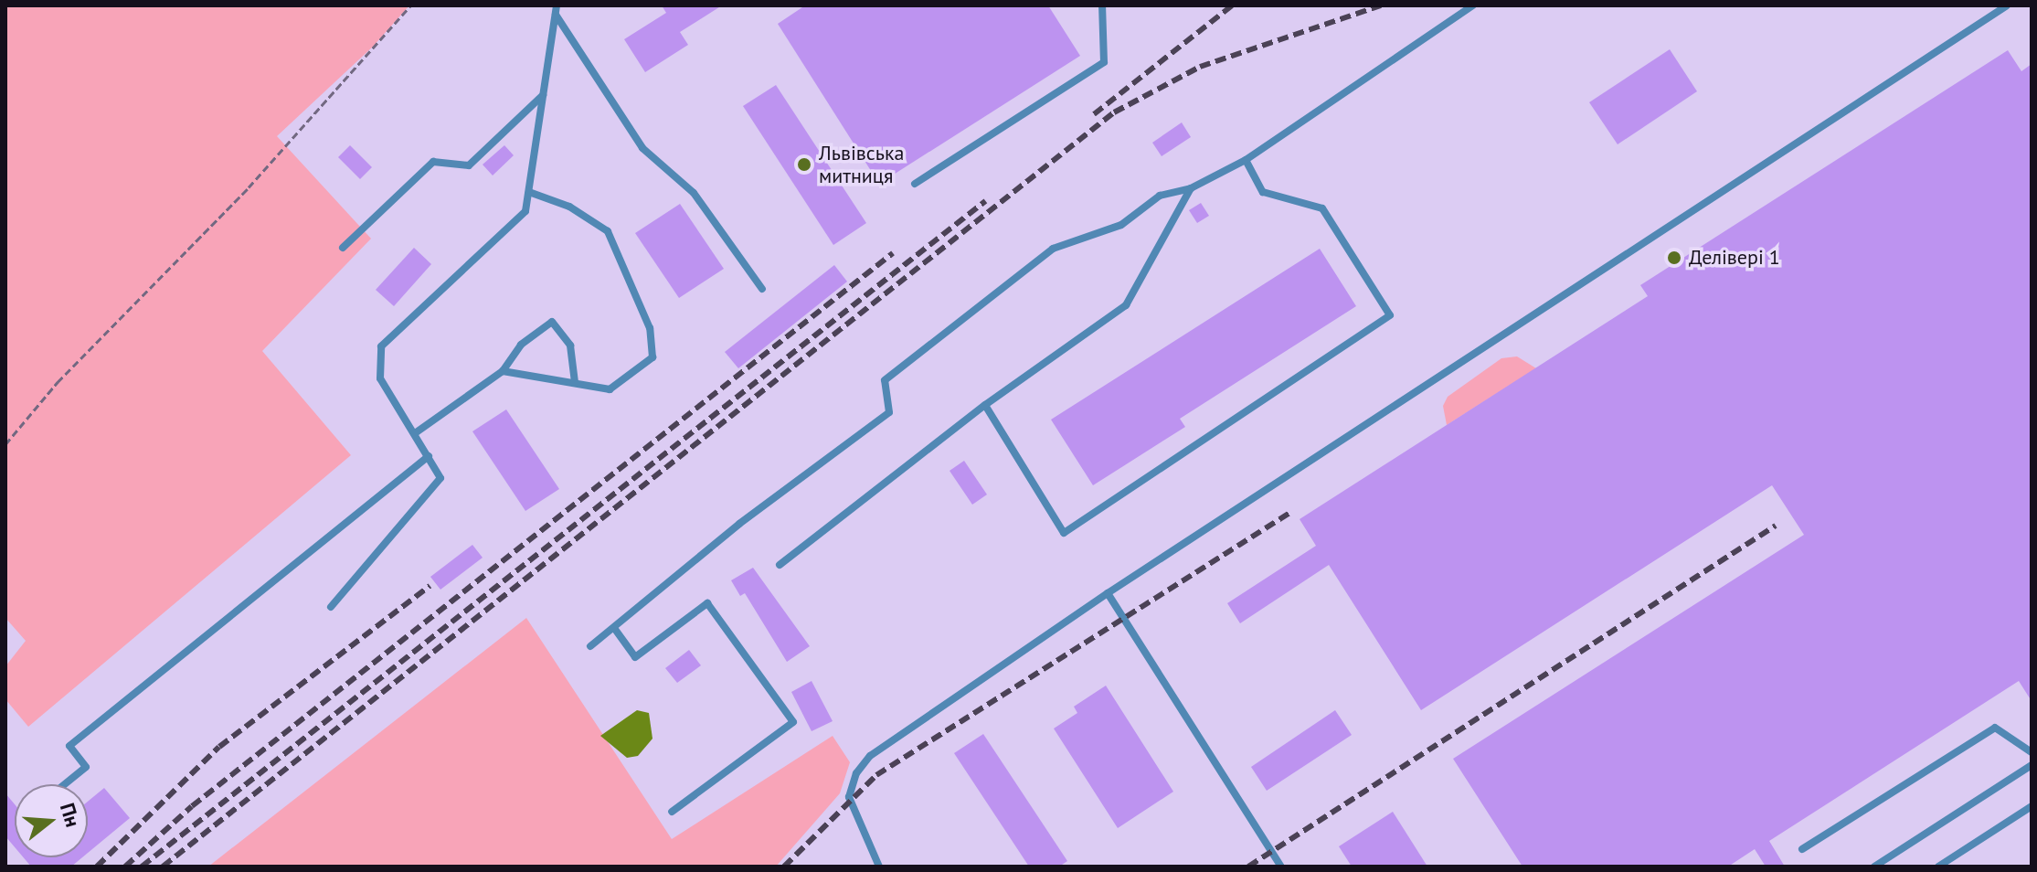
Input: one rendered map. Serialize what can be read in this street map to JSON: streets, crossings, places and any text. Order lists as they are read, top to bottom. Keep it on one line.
{"places":["Львівська митниця","Делівері 1"],"north":"right"}
